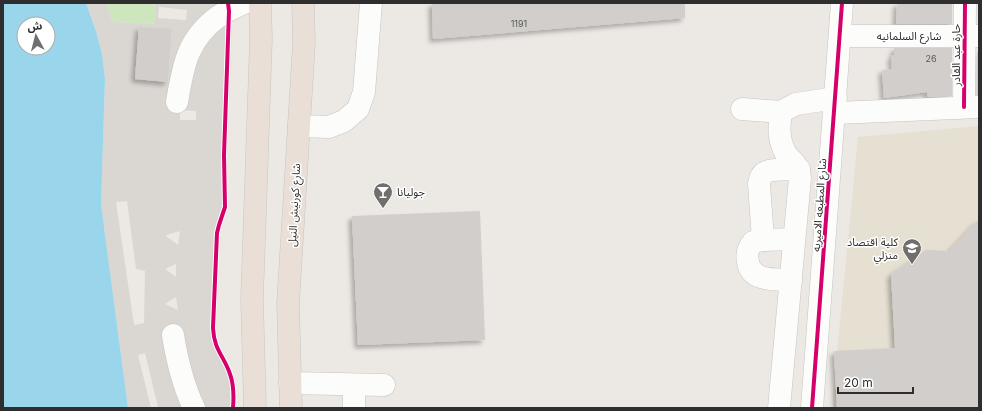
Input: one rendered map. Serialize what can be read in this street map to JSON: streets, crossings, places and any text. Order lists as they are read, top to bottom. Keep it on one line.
{"streets":{"highway":["شارع كورنيش النيل"],"street":["شارع السلمانيه","حارة عبد القادر","شارع المطبعه الاميريه"]},"crossings":[["شارع السلمانيه","حارة عبد القادر"],["شارع السلمانيه","شارع المطبعه الاميريه"]],"places":{"bar":["جوليانا"],"school or university":["كلية اقتصاد منزلي"]},"house_numbers":["1191","26"],"scale_bar":"20 m","north":"top"}
